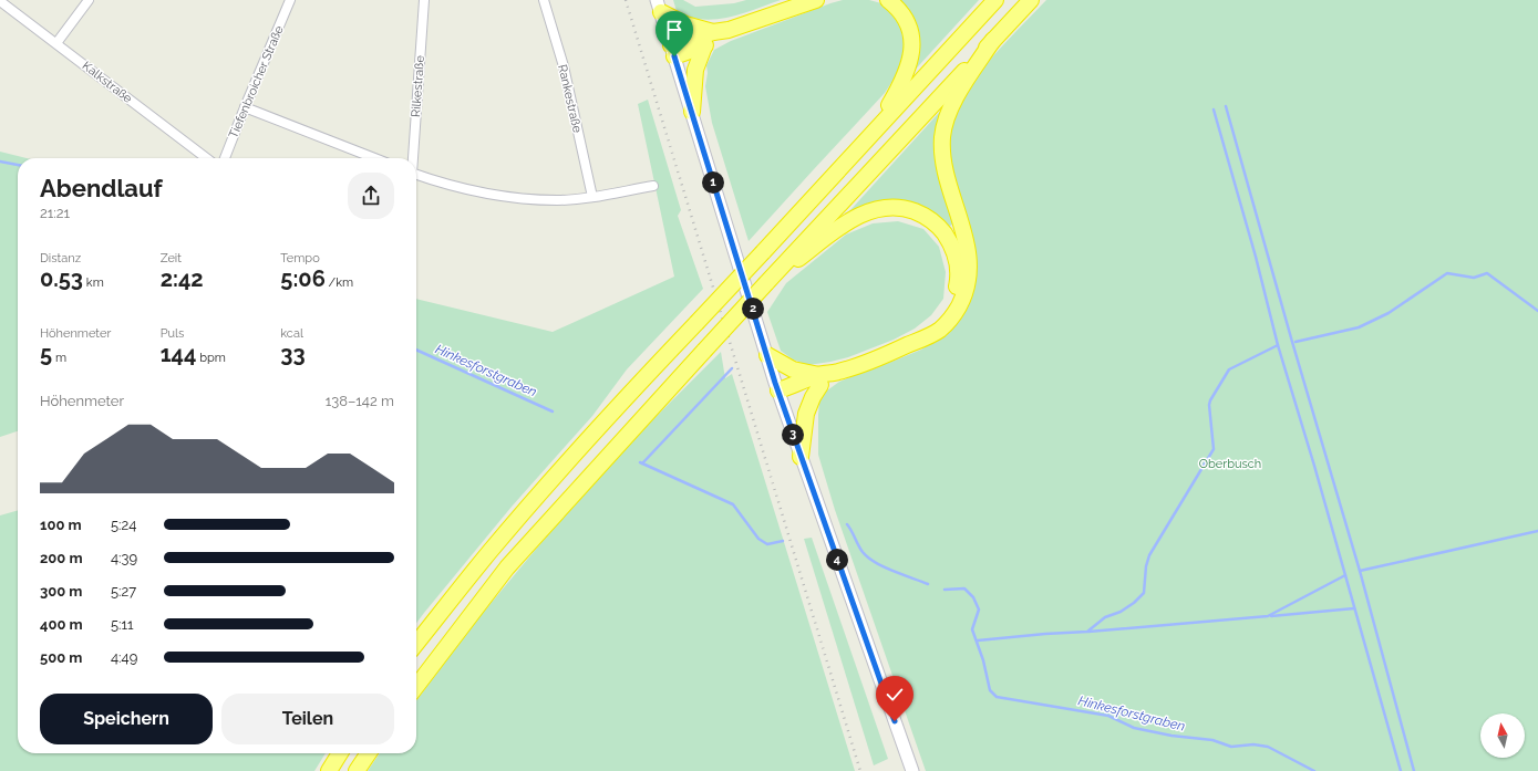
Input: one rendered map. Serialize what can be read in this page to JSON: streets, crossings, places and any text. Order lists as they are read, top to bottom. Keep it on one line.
{"streets":{"street":["Kalkstraße","Tiefenbroicher Straße","Rilkestraße","Rankestraße"]},"water":["Hinkesforstgraben"],"parks":["Oberbusch"],"north":"top","page":{"heading":["Abendlauf","21:21"],"pins":["1","2","3","4"],"stats":[["Distanz","0.53 km"],["Zeit","2:42"],["Tempo","5:06 /km"],["Höhenmeter","5 m"],["Puls","144 bpm"],["kcal","33"]],"chart":["Höhenmeter","138–142 m"],"list":[{"name":"100 m","note":"5:24"},{"name":"200 m","note":"4:39"},{"name":"300 m","note":"5:27"},{"name":"400 m","note":"5:11"},{"name":"500 m","note":"4:49"}],"buttons":["Speichern","Teilen"]}}
